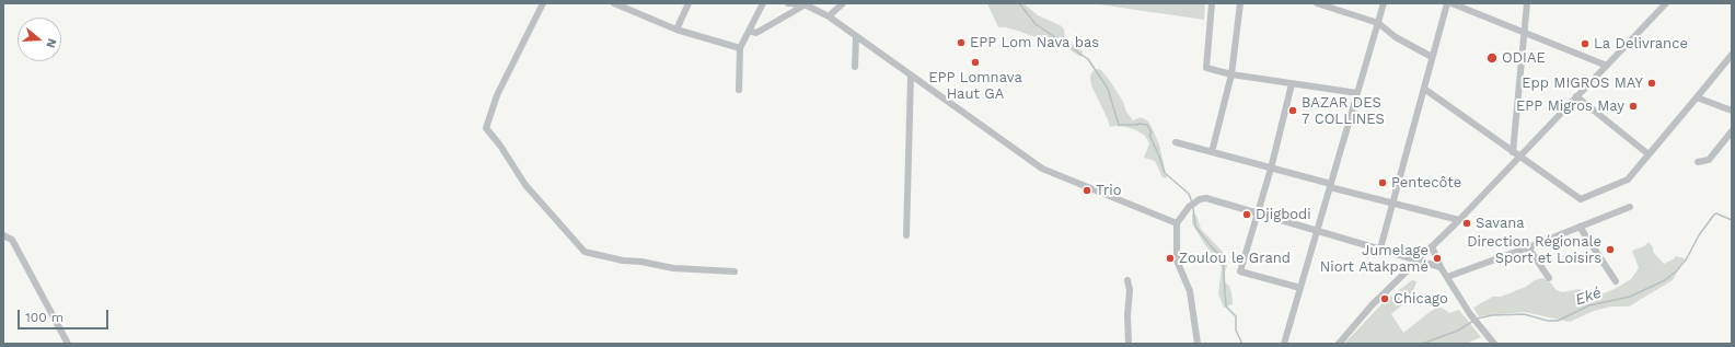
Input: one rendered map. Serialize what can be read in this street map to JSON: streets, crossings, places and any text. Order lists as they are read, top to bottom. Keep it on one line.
{"water":["Eké"],"places":["EPP Lom Nava bas","La Delivrance","ODIAE","EPP Lomnava Haut GA","Epp MIGROS MAY","EPP Migros May","BAZAR DES 7 COLLINES","Pentecôte","Trio","Djigbodi","Savana","Direction Régionale Sport et Loisirs","Zoulou le Grand","Jumelage Niort Atakpamé","Chicago"],"scale_bar":"100 m","north":"right"}
